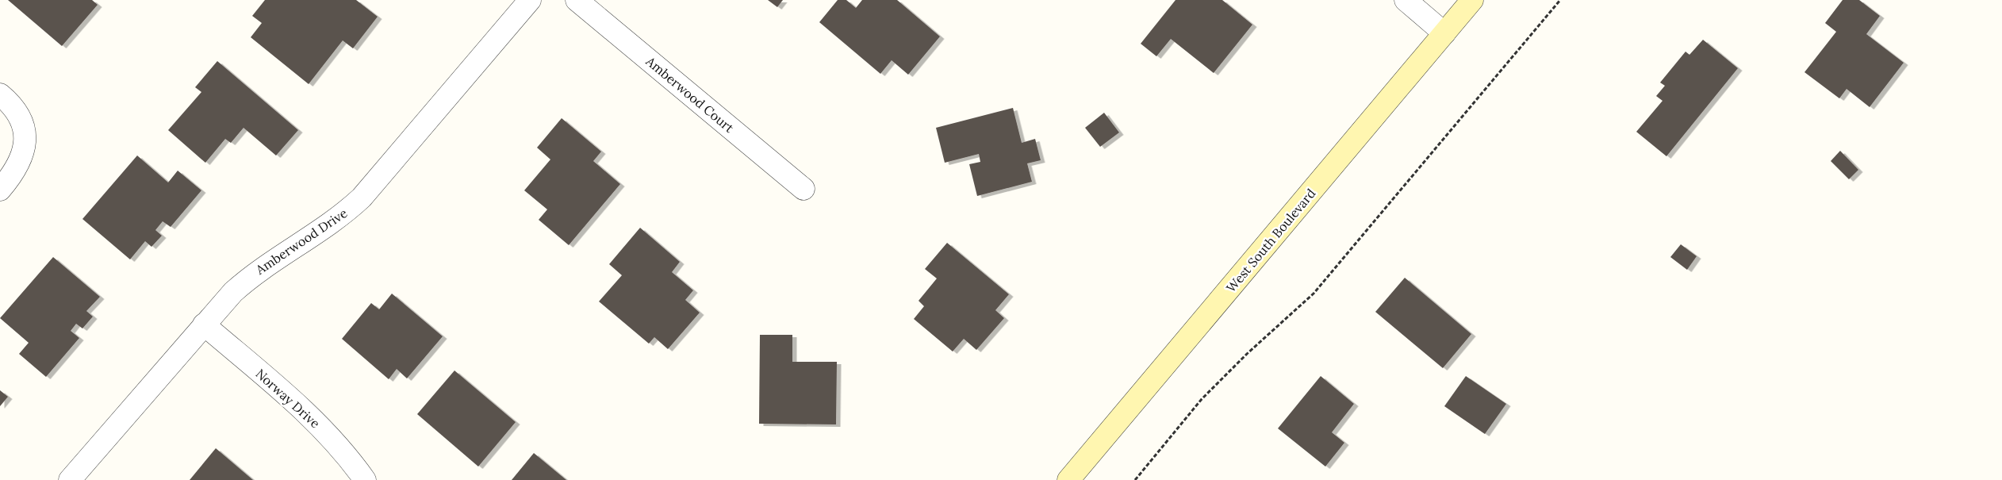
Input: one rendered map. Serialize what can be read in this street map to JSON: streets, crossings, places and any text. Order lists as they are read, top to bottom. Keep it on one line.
{"streets":{"street":["Amberwood Court","West South Boulevard","Amberwood Drive","Norway Drive"]},"crossings":[["Amberwood Drive","Norway Drive"]]}
